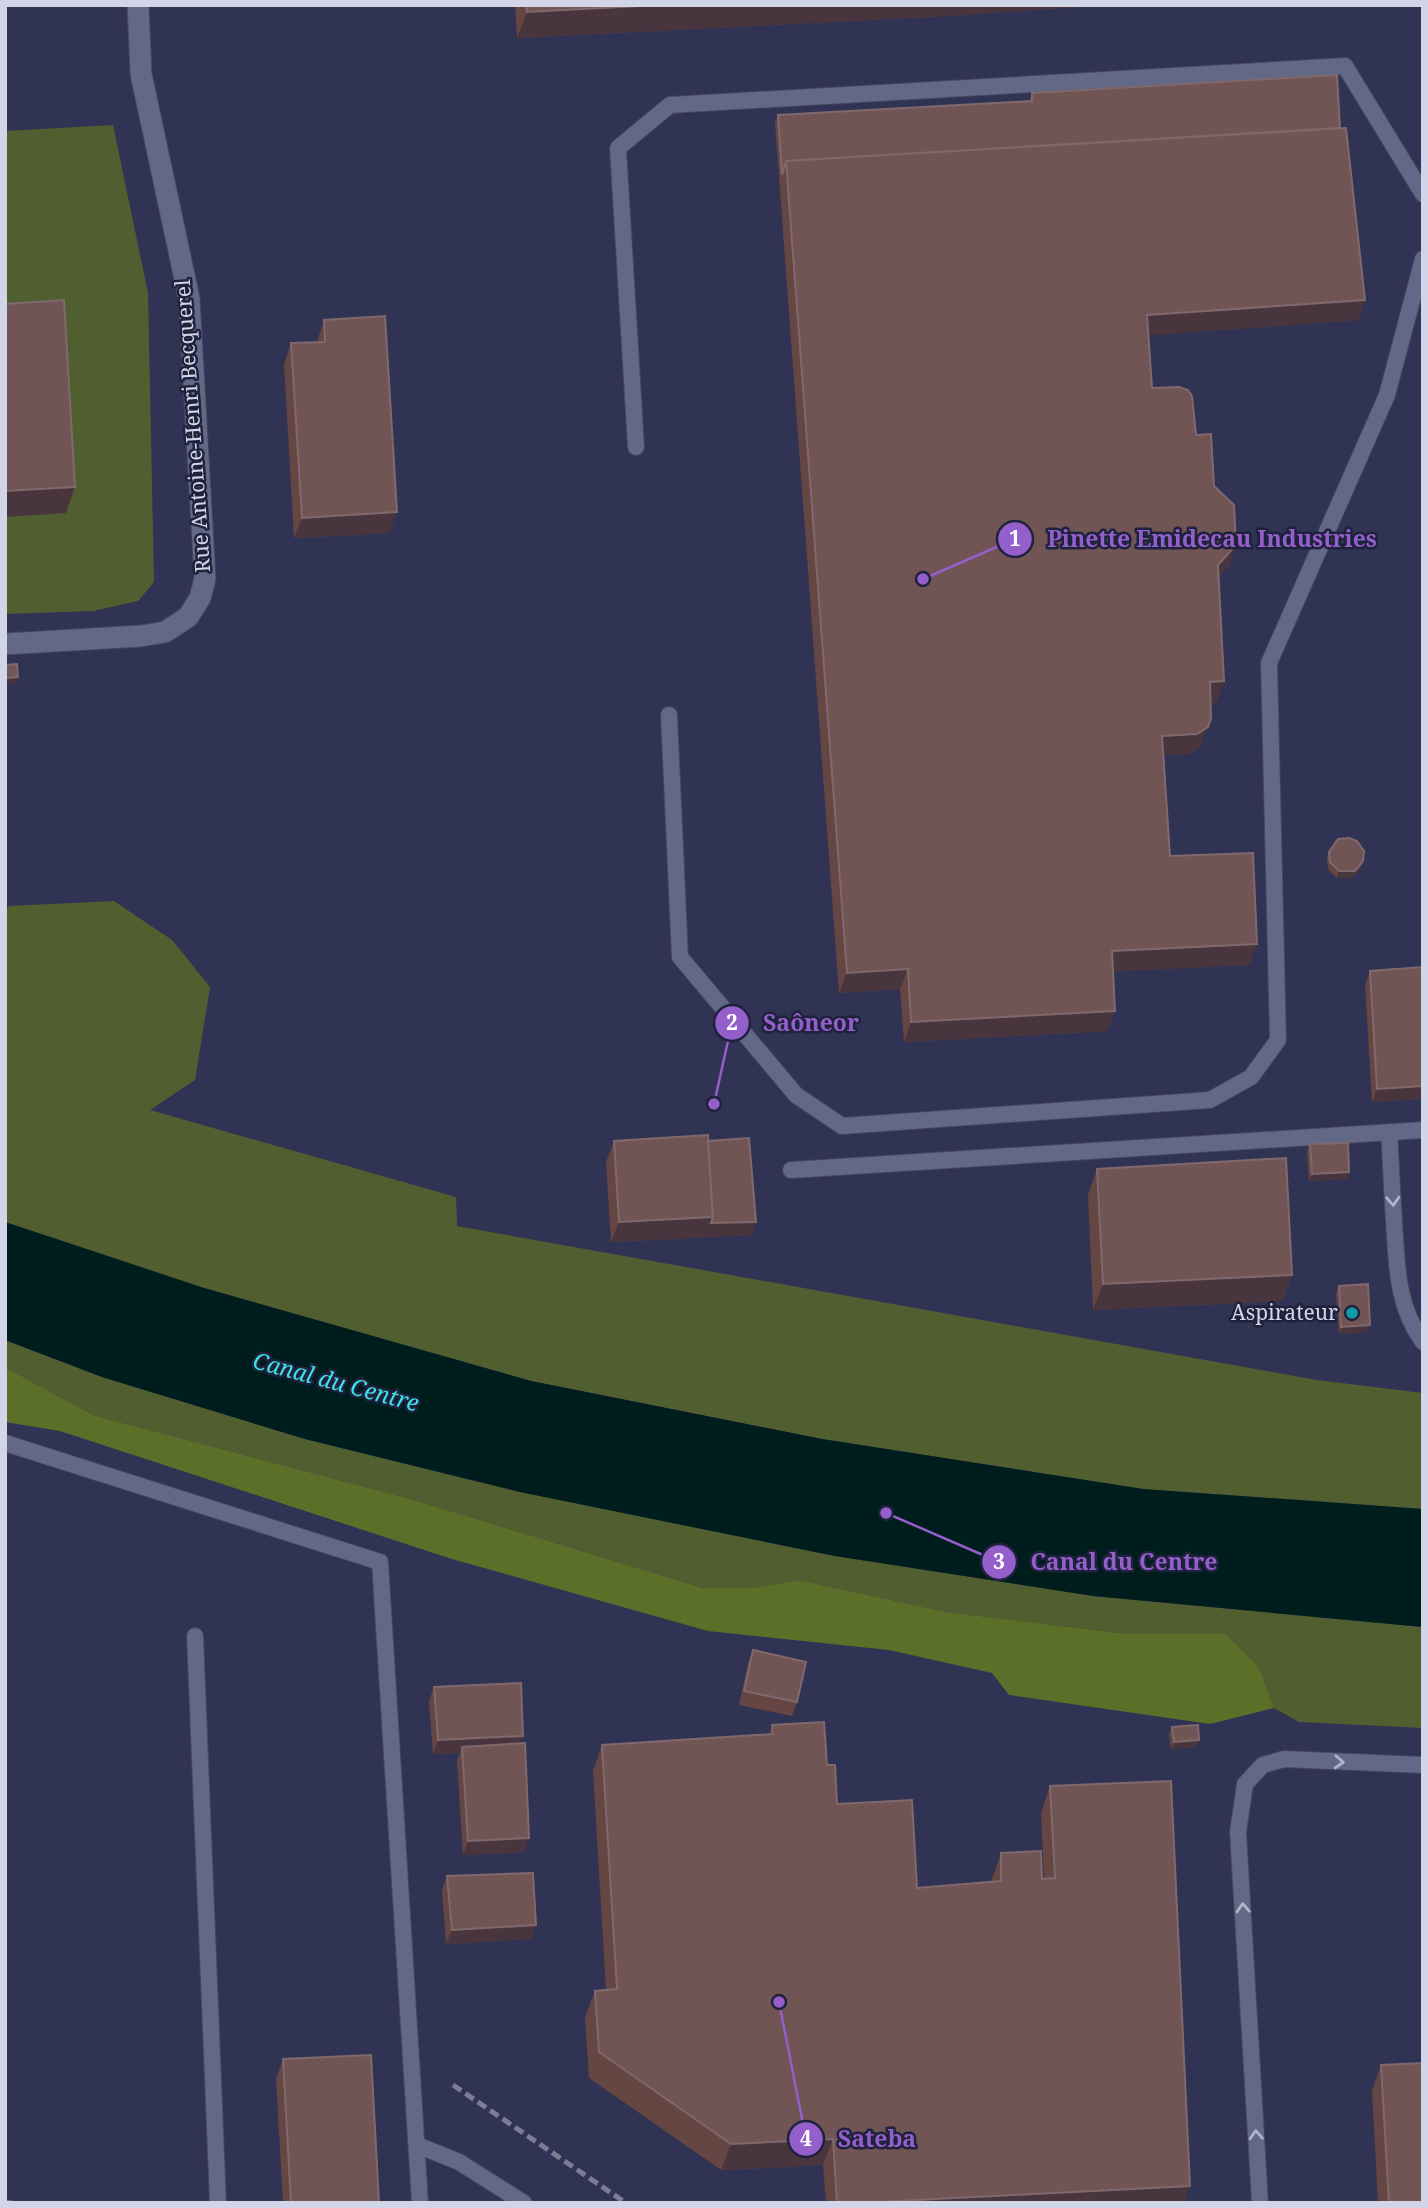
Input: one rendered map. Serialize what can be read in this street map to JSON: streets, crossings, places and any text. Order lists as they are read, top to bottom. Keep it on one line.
{"streets":{"street":["Rue Antoine-Henri Becquerel"]},"water":["Canal du Centre"],"places":["Pinette Emidecau Industries","Saôneor","Aspirateur","Canal du Centre","Sateba"]}
